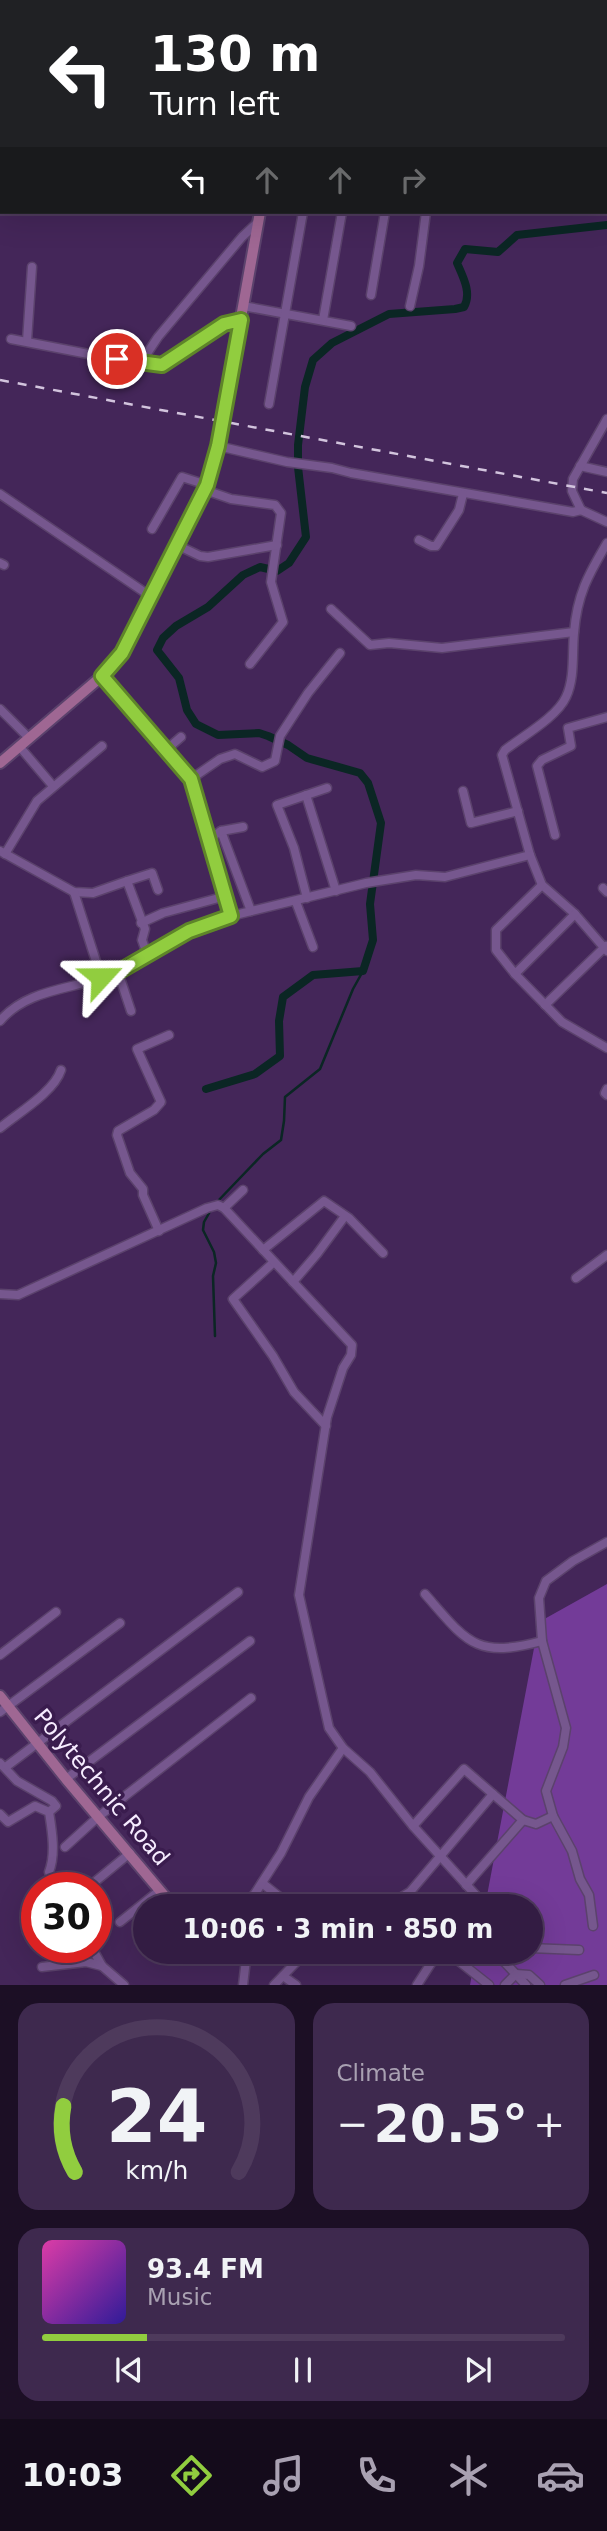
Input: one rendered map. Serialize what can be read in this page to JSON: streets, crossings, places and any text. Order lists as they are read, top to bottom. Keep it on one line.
{"streets":{"street":["Polytechnic Road"]},"page":{"turn":["130 m","Turn left"],"limit":"30","trip":"10:06 · 3 min · 850 m","tile":"Climate","heat":["−","20.5°","+"],"song":["93.4 FM","Music"],"tabs":"10:03","gauge":["24","km/h"]}}
